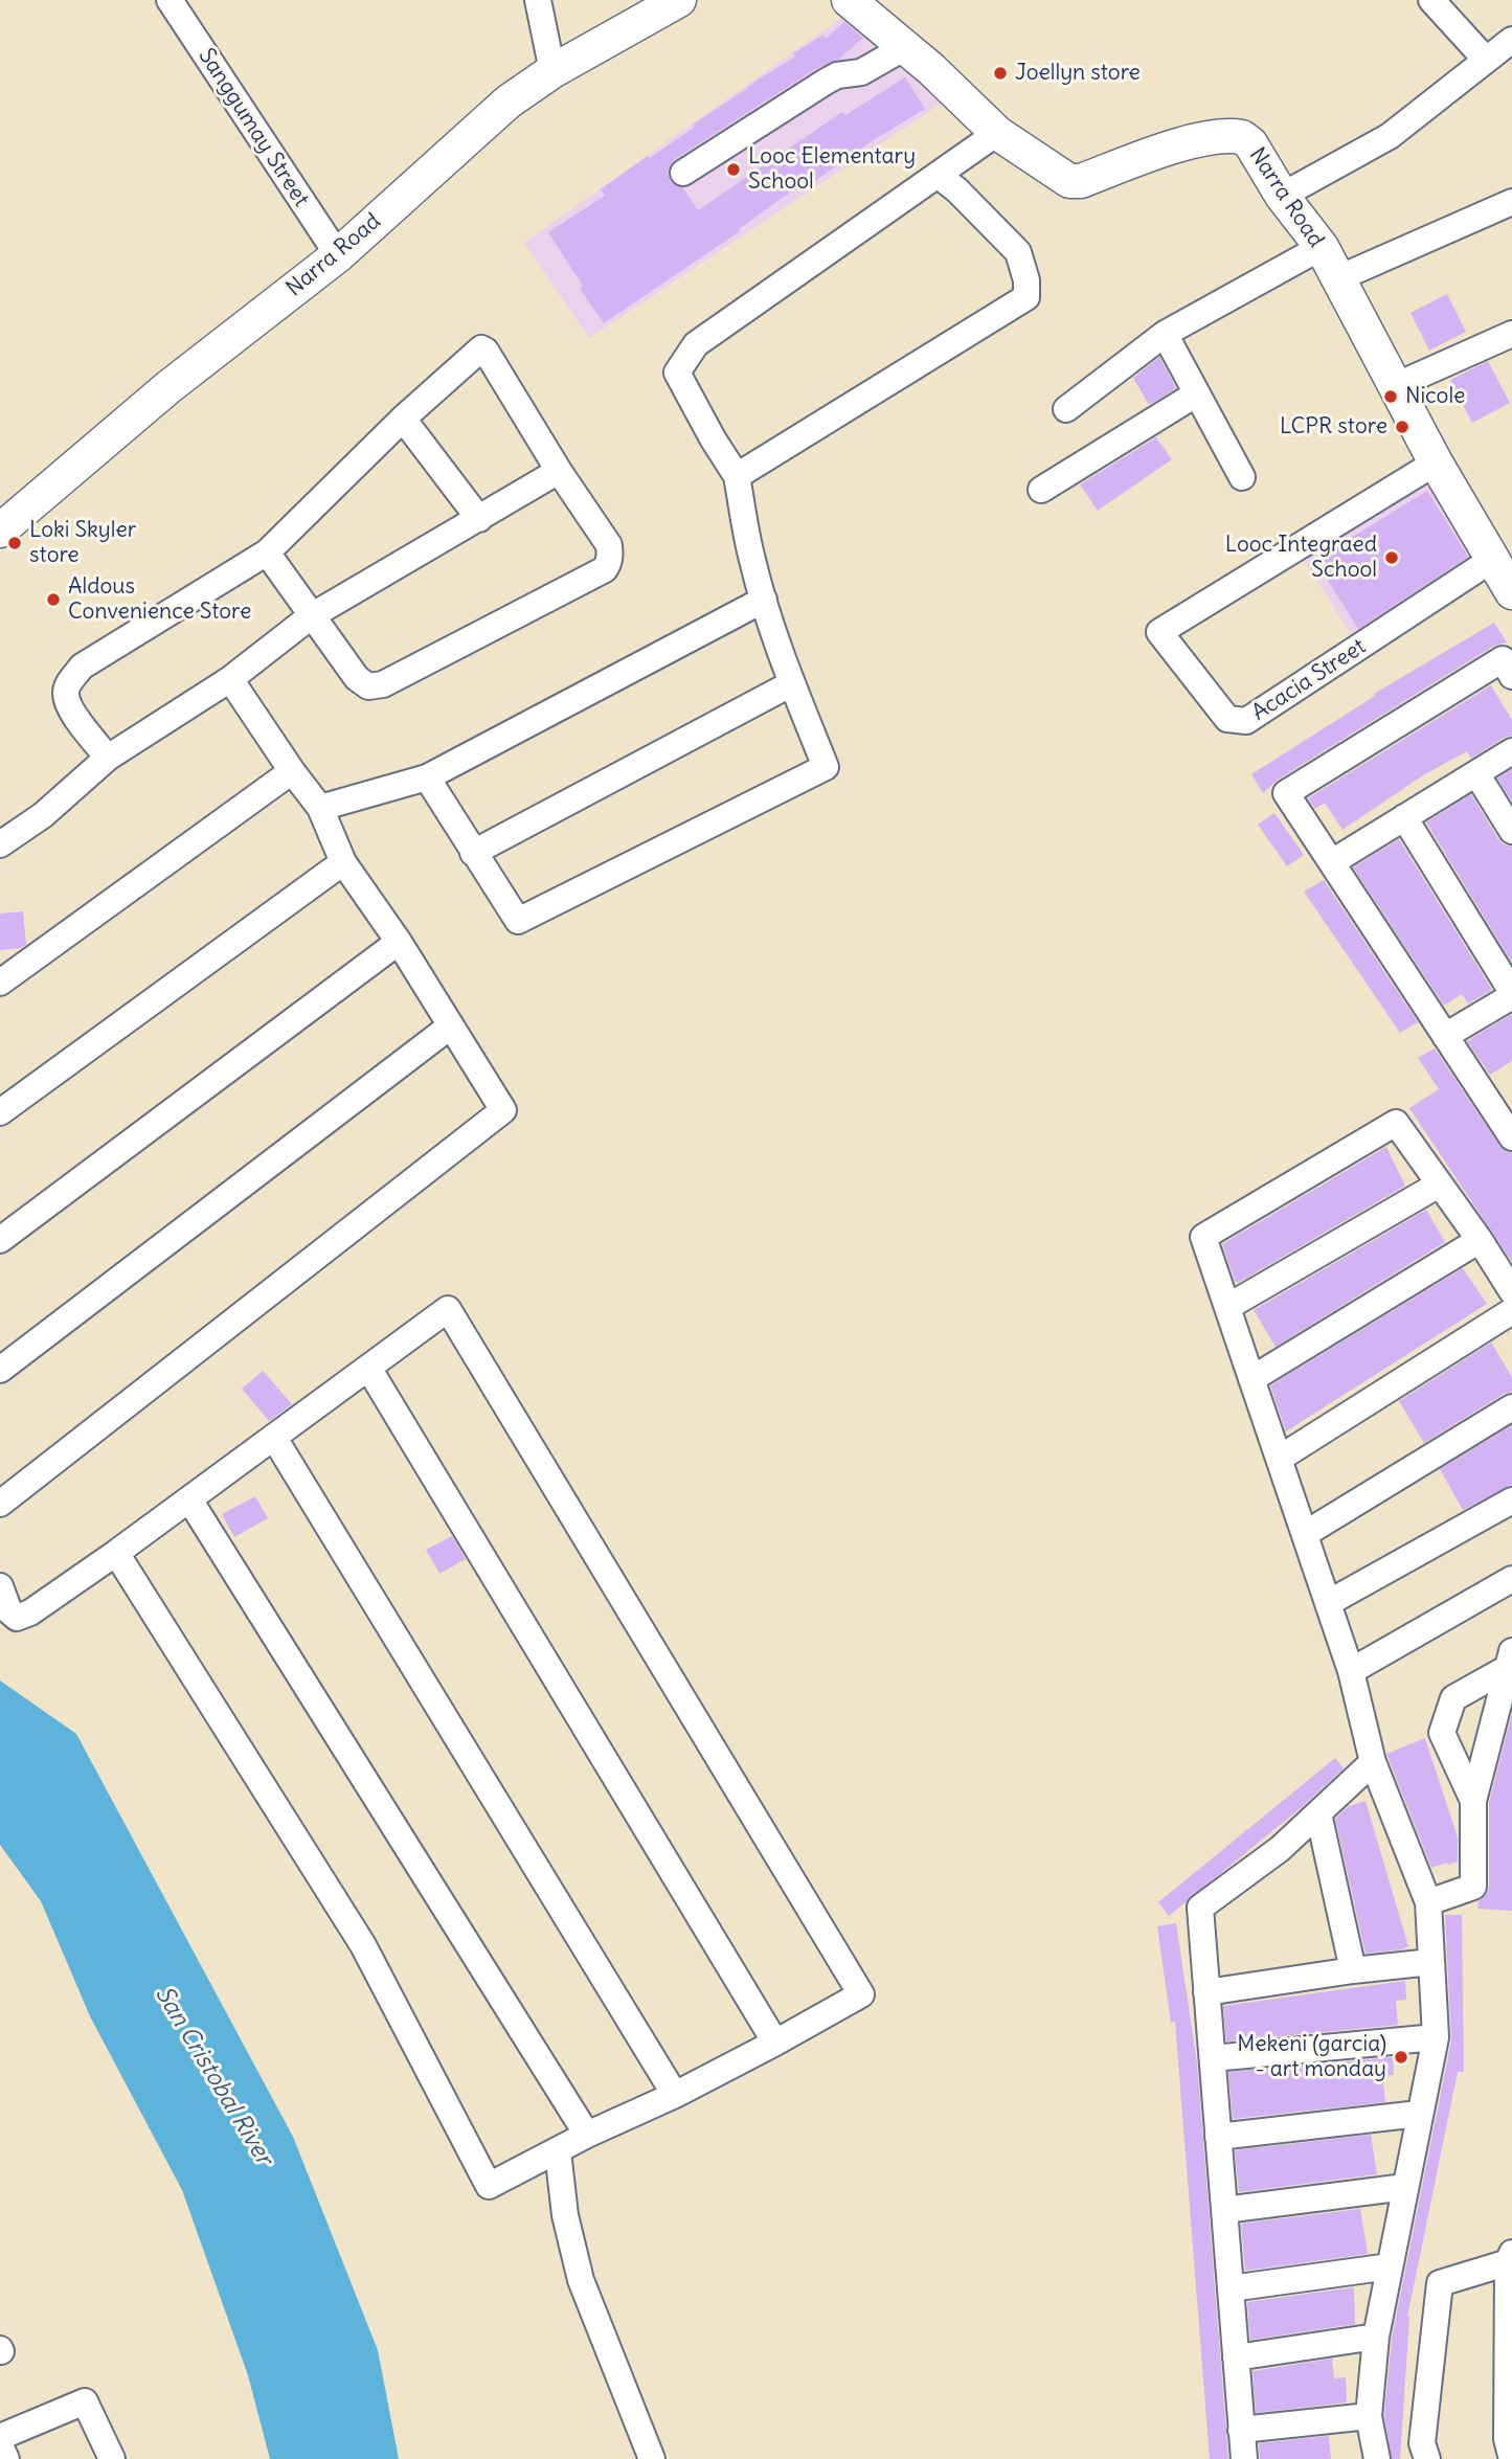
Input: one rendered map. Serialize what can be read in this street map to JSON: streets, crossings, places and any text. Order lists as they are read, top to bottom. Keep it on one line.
{"streets":{"main road":["Narra Road"],"street":["Sanggumay Street","Acacia Street"]},"crossings":[["Sanggumay Street","Narra Road"],["Narra Road","Acacia Street"]],"water":["San Cristobal River"],"places":["Joellyn store","Looc Elementary School","Nicole","LCPR store","Loki Skyler store","Looc Integraed School","Aldous Convenience Store","Mekeni (garcia) - art monday"]}
